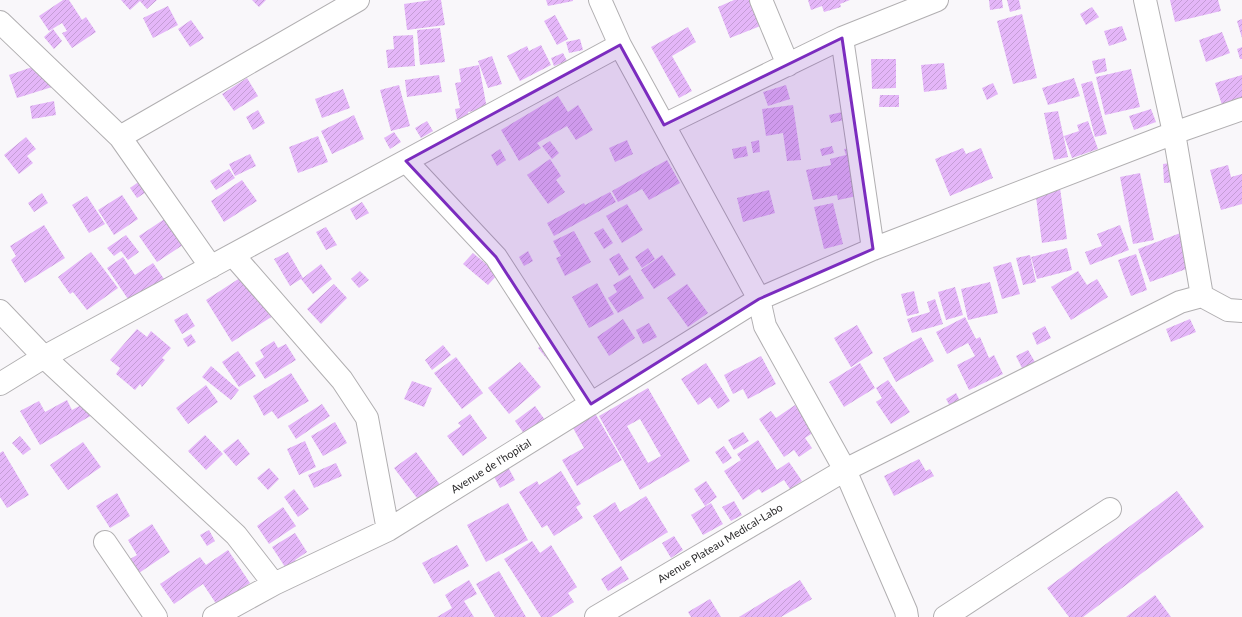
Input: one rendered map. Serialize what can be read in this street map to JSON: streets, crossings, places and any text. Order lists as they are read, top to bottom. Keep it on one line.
{"streets":{"street":["Avenue de l'hopital","Avenue Plateau Medical-Labo"]}}
